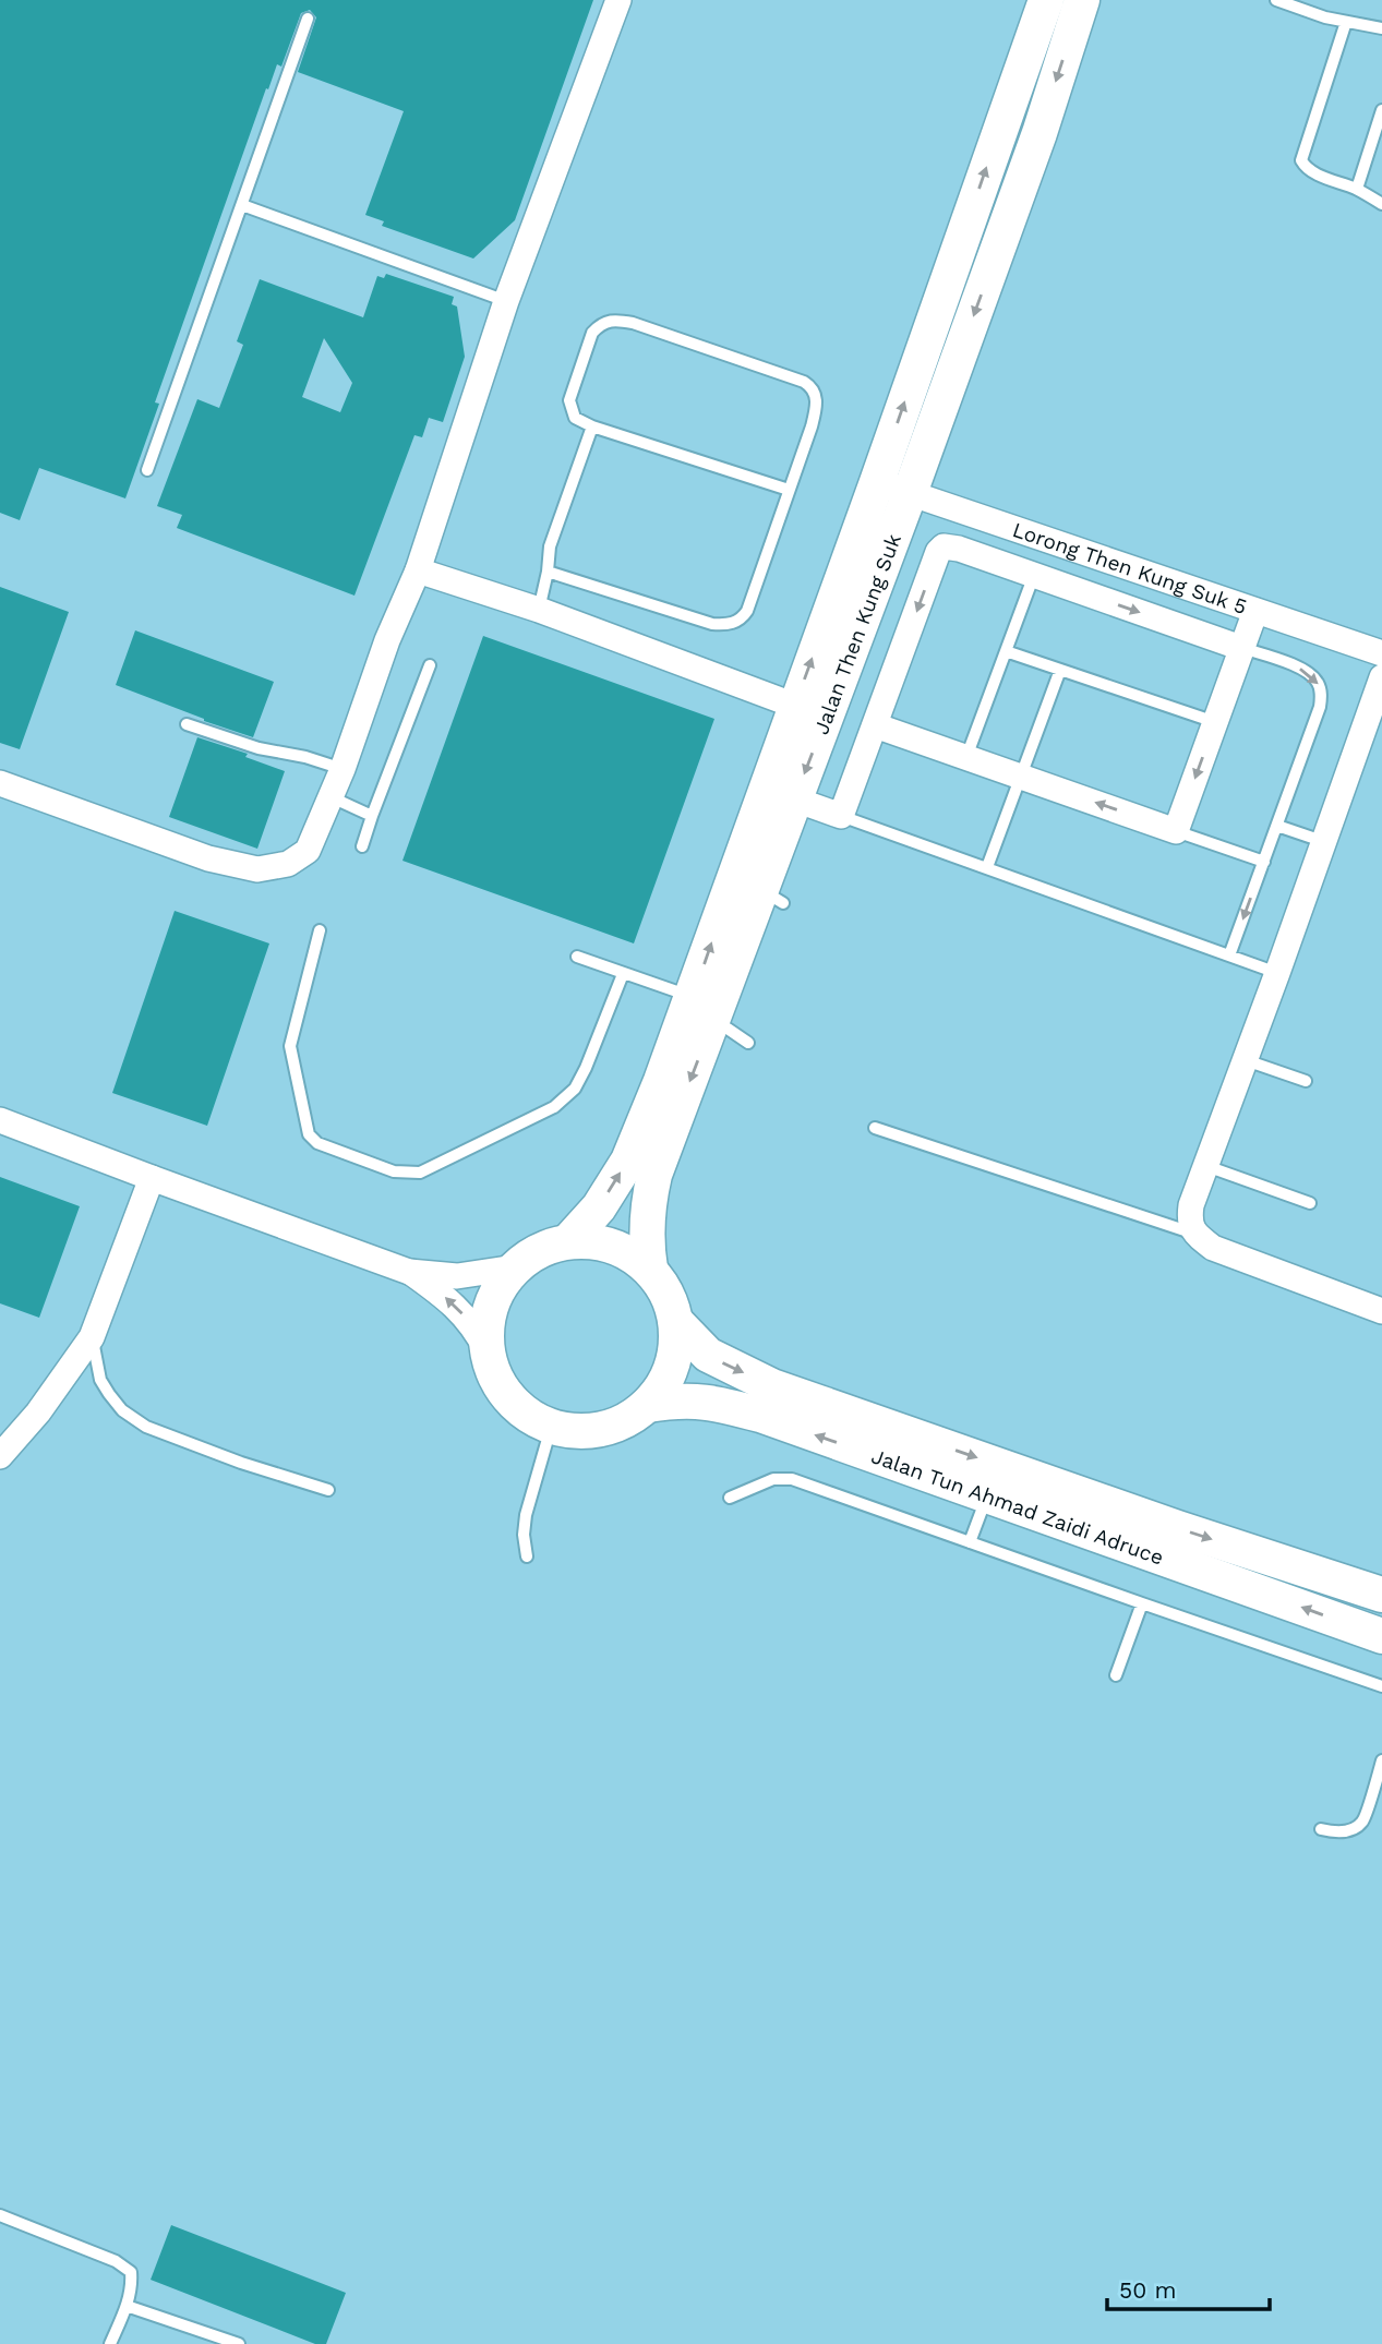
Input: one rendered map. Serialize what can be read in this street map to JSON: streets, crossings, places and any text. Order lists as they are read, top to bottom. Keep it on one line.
{"streets":{"street":["Lorong Then Kung Suk 5","Jalan Then Kung Suk","Jalan Tun Ahmad Zaidi Adruce"]},"crossings":[["Lorong Then Kung Suk 5","Jalan Then Kung Suk"],["Jalan Then Kung Suk","Jalan Tun Ahmad Zaidi Adruce"]],"scale_bar":"50 m"}
